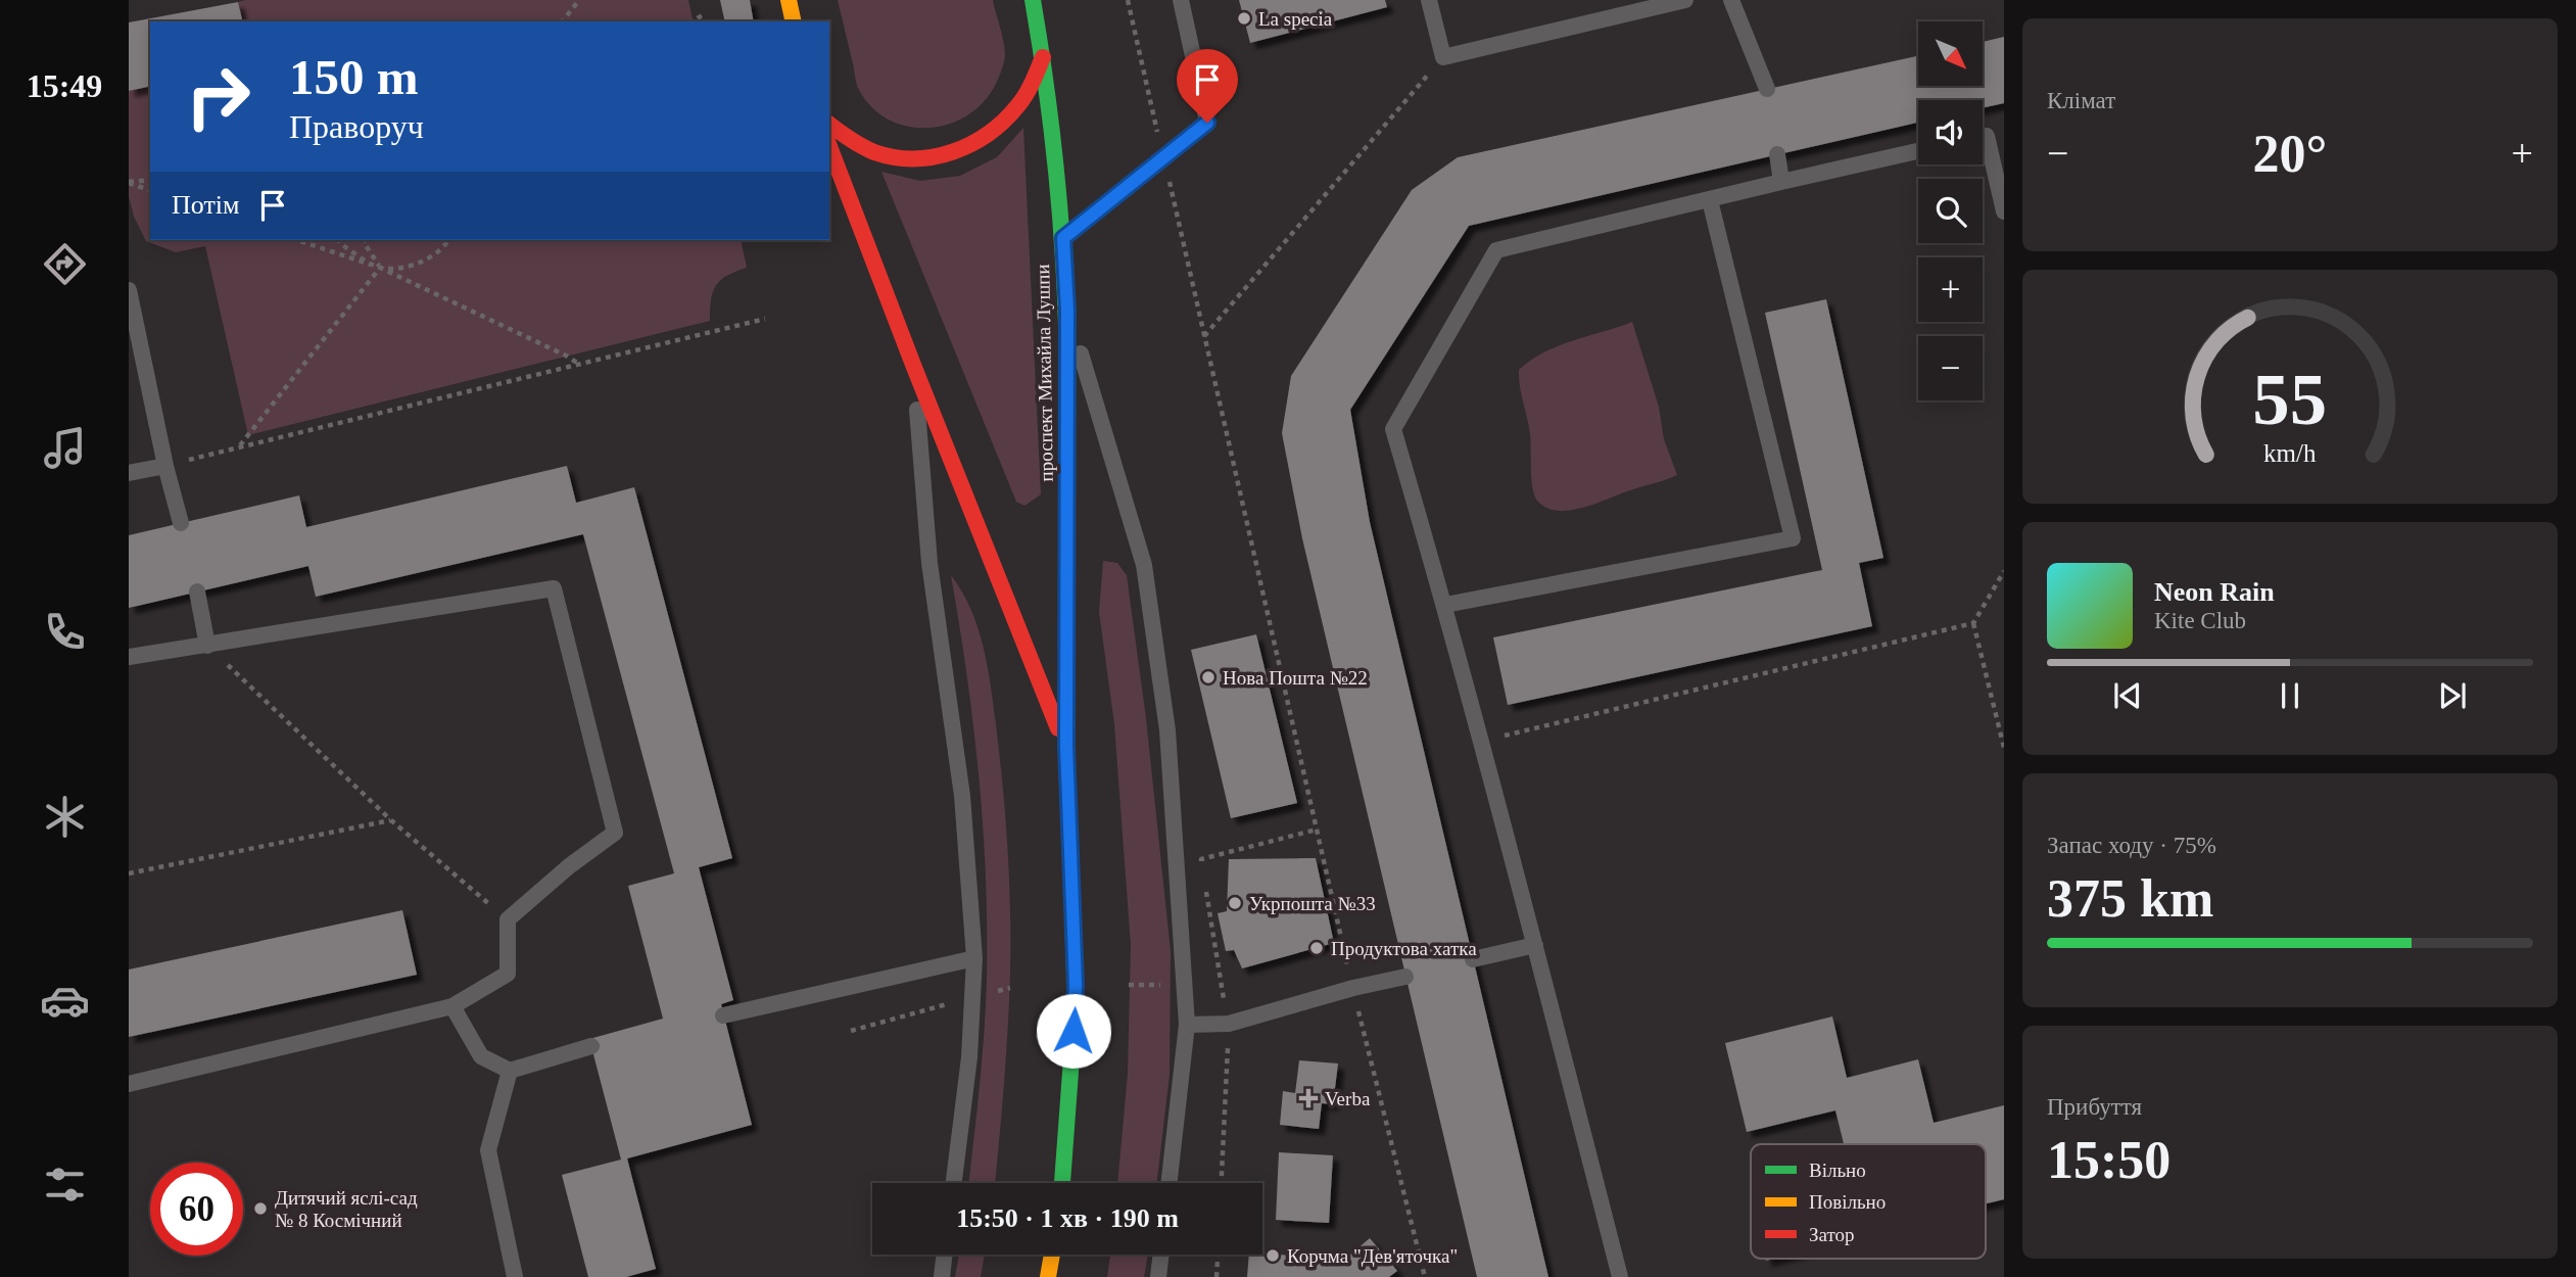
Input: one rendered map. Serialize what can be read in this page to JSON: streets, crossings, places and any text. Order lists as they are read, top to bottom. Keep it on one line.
{"streets":{"main road":["проспект Михайла Лушпи"]},"places":{"other":["La specia","Нова Пошта №22","Укрпошта №33","Продуктова хатка","Дитячий яслі-сад № 8 Космічний","Корчма \"Дев'яточка\""],"health":["Verba"]},"legend":["Вільно","Повільно","Затор"],"north":"bottom right","page":{"tabs":"15:49","tile":["Клімат",["Запас ходу · 75%","375 km"],["Прибуття","15:50"]],"map_buttons":["+","−"],"turn":["150 m","Праворуч"],"heat":["−","20°","+"],"then":"Потім","song":["Neon Rain","Kite Club"],"limit":"60","trip":"15:50 · 1 хв · 190 m","gauge":["55","km/h"]}}
